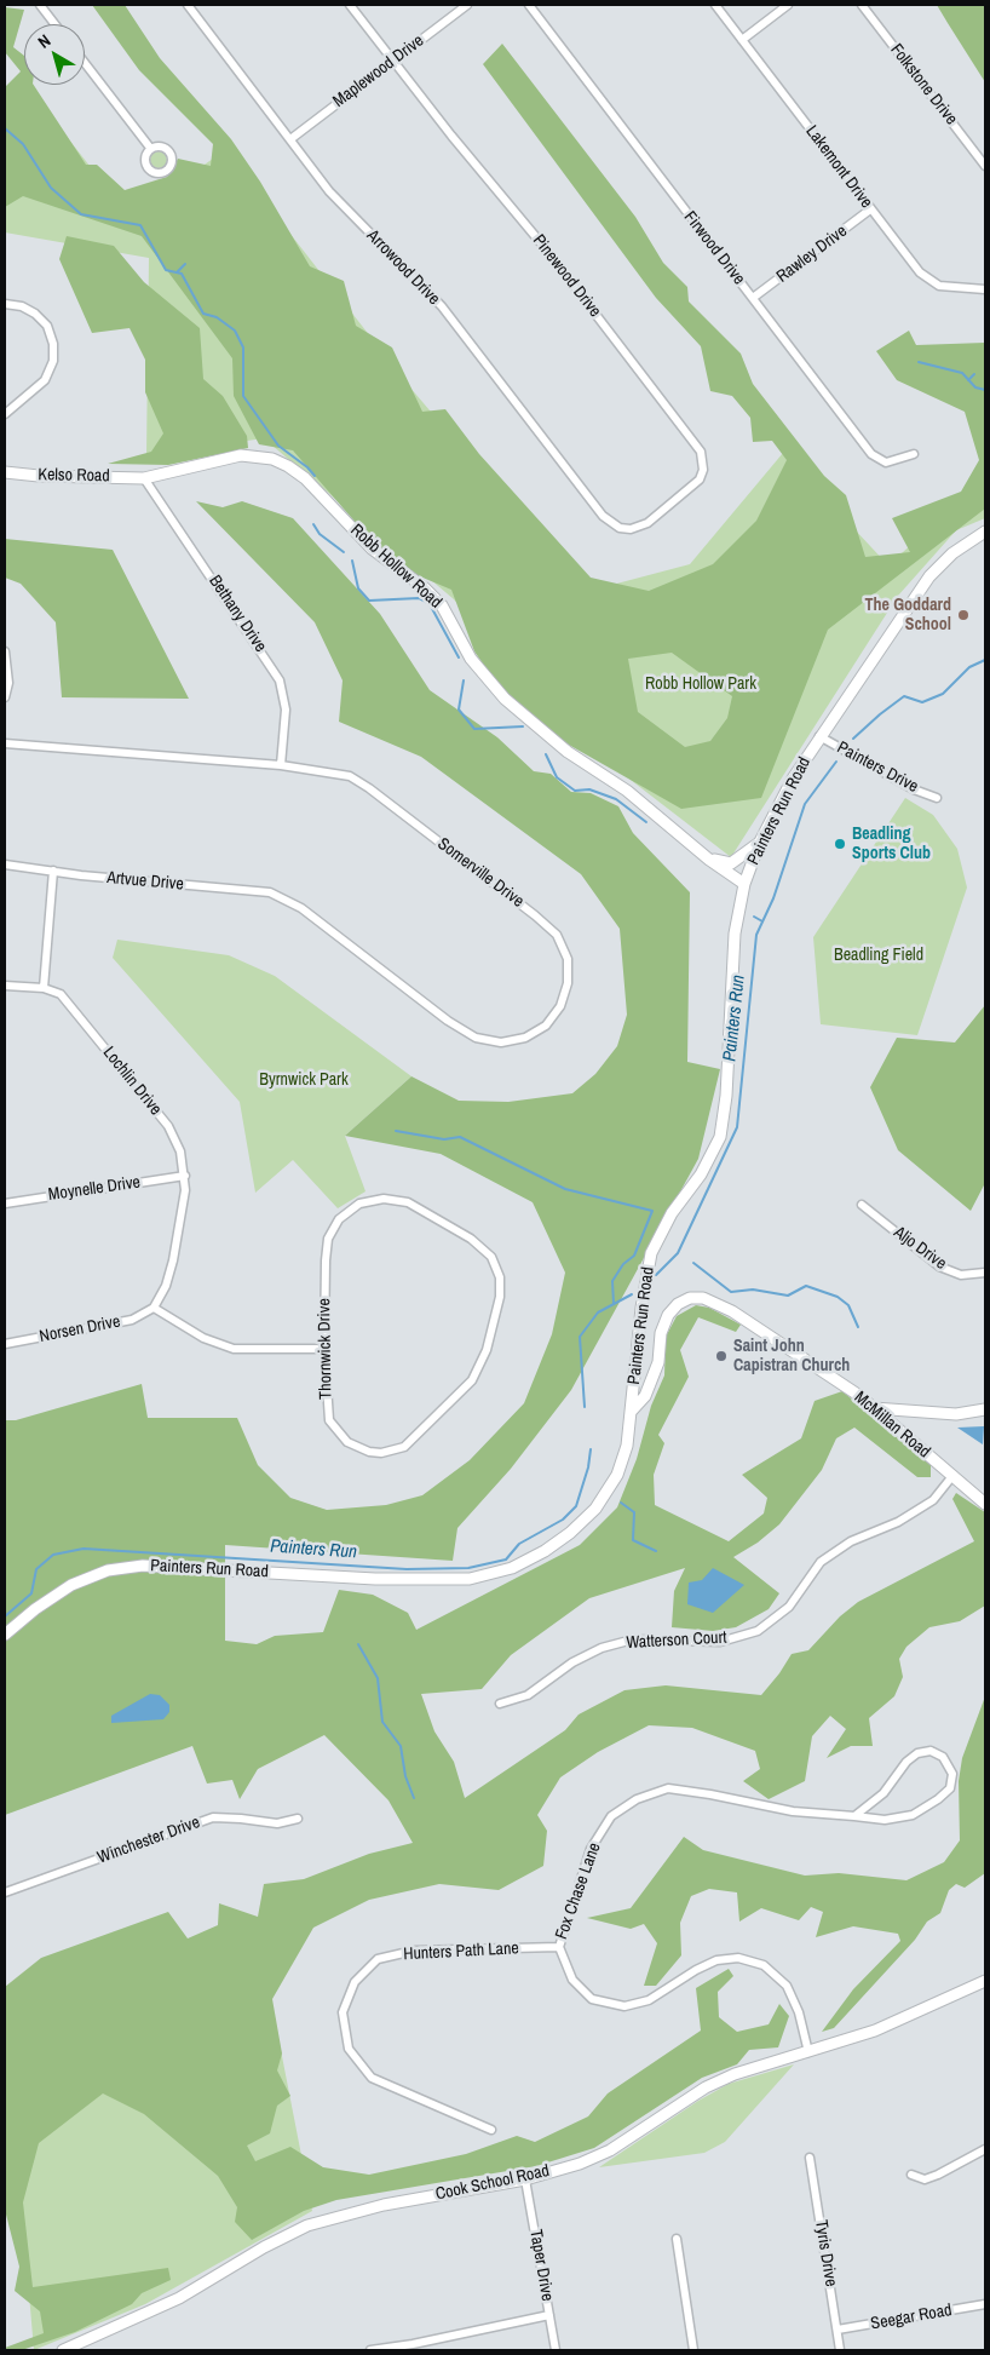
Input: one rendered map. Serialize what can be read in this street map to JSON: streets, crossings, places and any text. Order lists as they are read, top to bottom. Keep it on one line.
{"streets":{"street":["Maplewood Drive","Folkstone Drive","Lakemont Drive","Firwood Drive","Rawley Drive","Arrowood Drive","Pinewood Drive","Kelso Road","Robb Hollow Road","Bethany Drive","Painters Drive","Painters Run Road","Somerville Drive","Artvue Drive","Lochlin Drive","Moynelle Drive","Aljo Drive","Norsen Drive","Thornwick Drive","McMillan Road","Watterson Court","Winchester Drive","Fox Chase Lane","Hunters Path Lane","Cook School Road","Tyris Drive","Taper Drive","Seegar Road"]},"crossings":[["Maplewood Drive","Arrowood Drive"],["Maplewood Drive","Pinewood Drive"],["Lakemont Drive","Rawley Drive"],["Firwood Drive","Rawley Drive"],["Arrowood Drive","Pinewood Drive"],["Kelso Road","Robb Hollow Road"],["Kelso Road","Bethany Drive"],["Robb Hollow Road","Bethany Drive"],["Robb Hollow Road","Painters Run Road"],["Bethany Drive","Somerville Drive"],["Painters Drive","Painters Run Road"],["Painters Run Road","McMillan Road"],["Somerville Drive","Artvue Drive"],["Lochlin Drive","Moynelle Drive"],["Lochlin Drive","Norsen Drive"],["McMillan Road","Watterson Court"],["Fox Chase Lane","Hunters Path Lane"],["Fox Chase Lane","Cook School Road"],["Cook School Road","Taper Drive"],["Tyris Drive","Seegar Road"]],"water":["Painters Run"],"parks":["Robb Hollow Park","Beadling Field","Byrnwick Park"],"places":["The Goddard School","Beadling Sports Club","Saint John Capistran Church"],"north":"top left"}
